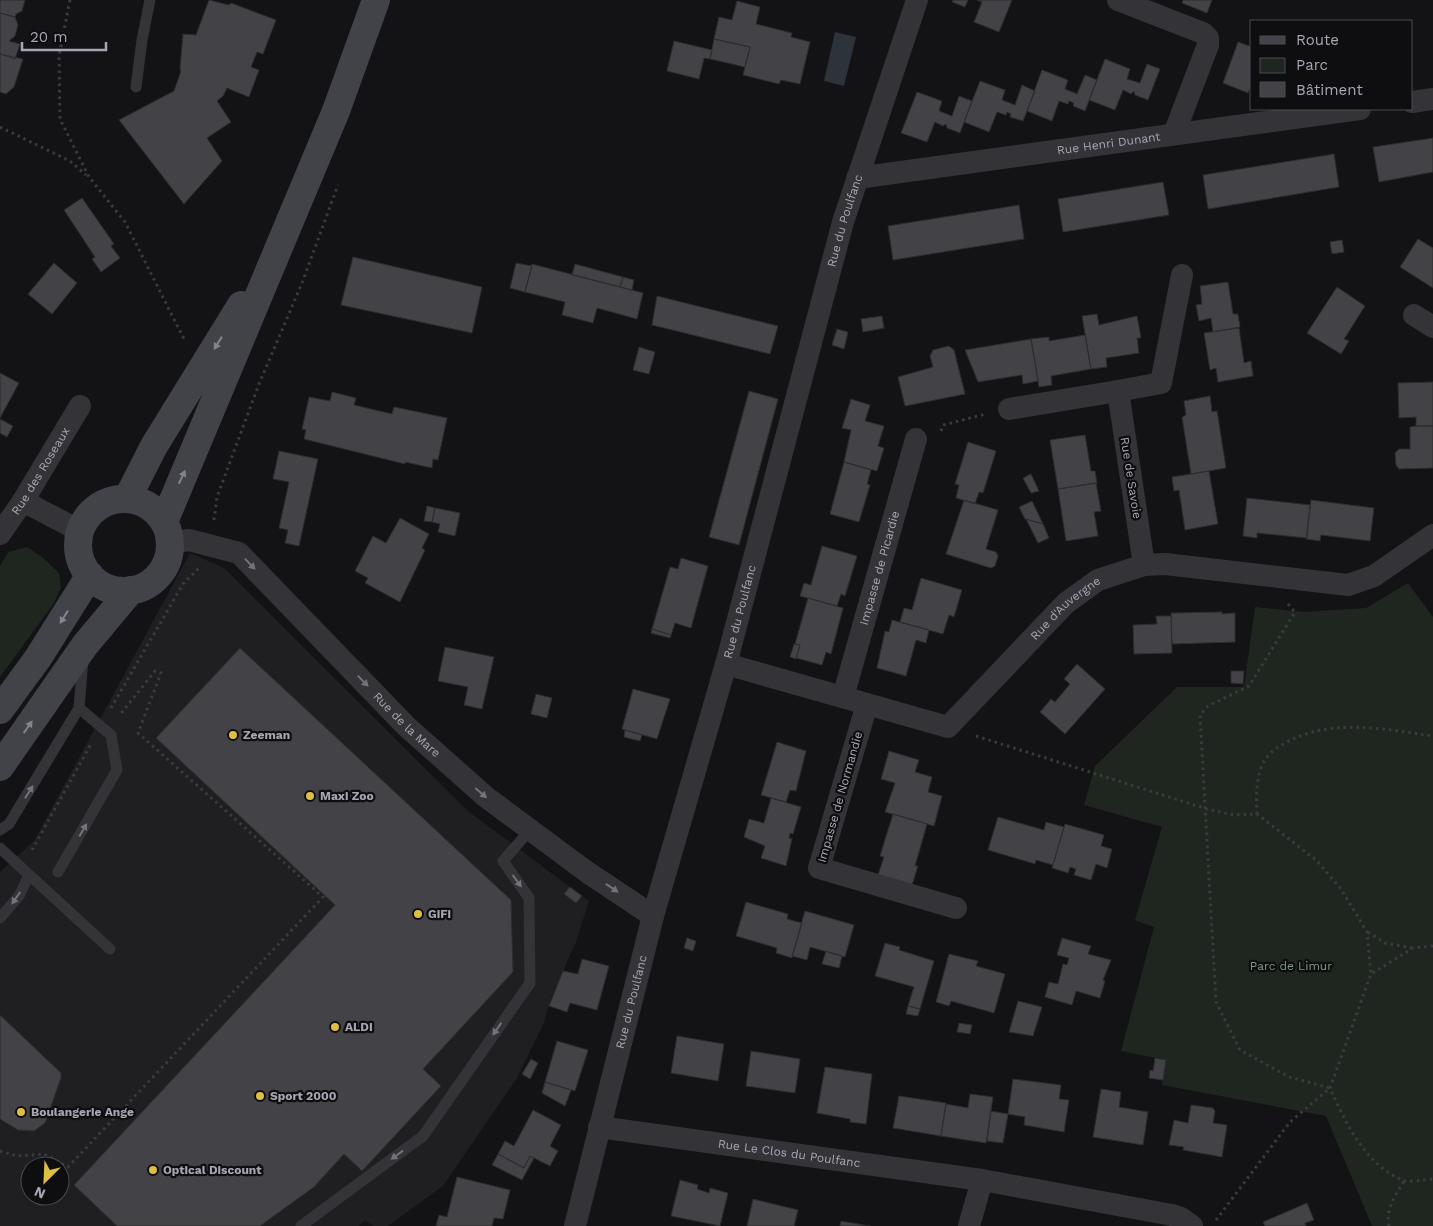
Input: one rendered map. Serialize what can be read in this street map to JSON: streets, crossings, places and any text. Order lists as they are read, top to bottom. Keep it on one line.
{"streets":{"street":["Rue Henri Dunant","Rue du Poulfanc","Rue des Roseaux","Rue de Savoie","Impasse de Picardie","Rue d'Auvergne","Rue de la Mare","Impasse de Normandie","Rue Le Clos du Poulfanc"]},"crossings":[["Rue Henri Dunant","Rue du Poulfanc"],["Rue du Poulfanc","Rue de la Mare"],["Rue du Poulfanc","Rue Le Clos du Poulfanc"],["Rue de Savoie","Rue d'Auvergne"]],"one_way":["Rue de la Mare"],"parks":["Parc de Limur"],"places":["Zeeman","Maxi Zoo","GiFi","ALDI","Sport 2000","Boulangerie Ange","Optical Discount"],"legend":["Route","Parc","Bâtiment"],"scale_bar":"20 m","north":"bottom left"}
